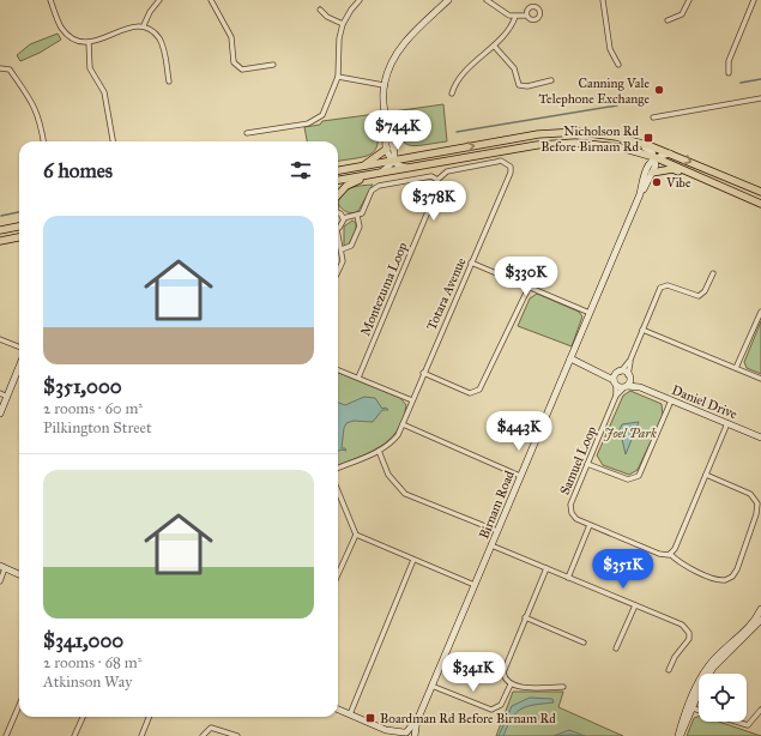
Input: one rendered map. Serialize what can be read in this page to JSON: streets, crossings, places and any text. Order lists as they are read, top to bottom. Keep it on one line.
{"streets":{"street":["Montezuma Loop","Totara Avenue","Daniel Drive","Samuel Loop","Birnam Road"]},"crossings":[["Montezuma Loop","Totara Avenue"],["Daniel Drive","Samuel Loop"],["Daniel Drive","Birnam Road"]],"parks":["Joel Park"],"places":{"other":["Canning Vale Telephone Exchange","Vibe"],"transit":["Nicholson Rd Before Birnam Rd","Boardman Rd Before Birnam Rd"]},"page":{"price":["$744K","$378K","$330K","$443K","$351K","$341K"],"heading":"6 homes","list":[{"name":"$351,000","note":"2 rooms · 60 m² · Pilkington Street"},{"name":"$341,000","note":"2 rooms · 68 m² · Atkinson Way"}]}}
